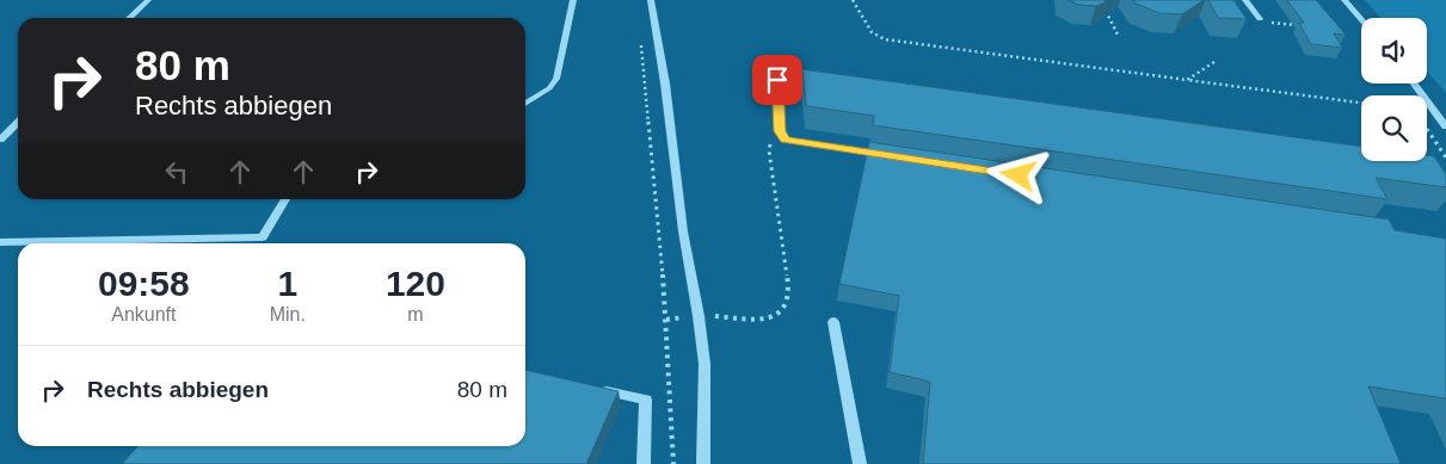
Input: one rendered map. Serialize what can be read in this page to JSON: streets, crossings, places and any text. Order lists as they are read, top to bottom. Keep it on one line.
{"page":{"turn":["80 m","Rechts abbiegen"],"eta":["09:58","Ankunft","1","Min.","120","m"],"list":[{"name":"Rechts abbiegen","value":"80 m"}]}}
